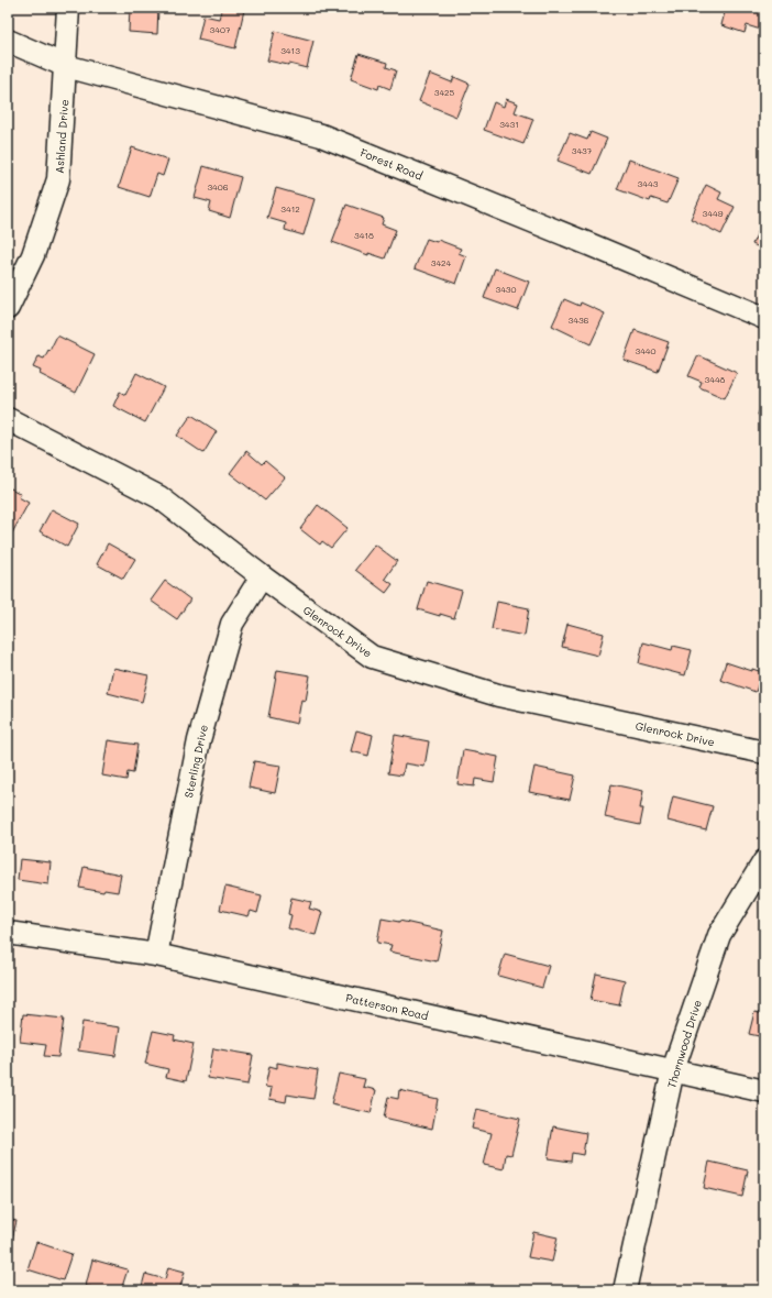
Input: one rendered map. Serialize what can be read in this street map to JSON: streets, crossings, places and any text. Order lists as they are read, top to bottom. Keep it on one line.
{"streets":{"street":["Ashland Drive","Forest Road","Glenrock Drive","Sterling Drive","Patterson Road","Thornwood Drive"]},"crossings":[["Ashland Drive","Forest Road"],["Glenrock Drive","Sterling Drive"],["Sterling Drive","Patterson Road"],["Patterson Road","Thornwood Drive"]],"house_numbers":["3407","3413","3425","3431","3437","3443","3406","3412","3449","3418","3424","3430","3436","3440","3448"]}
